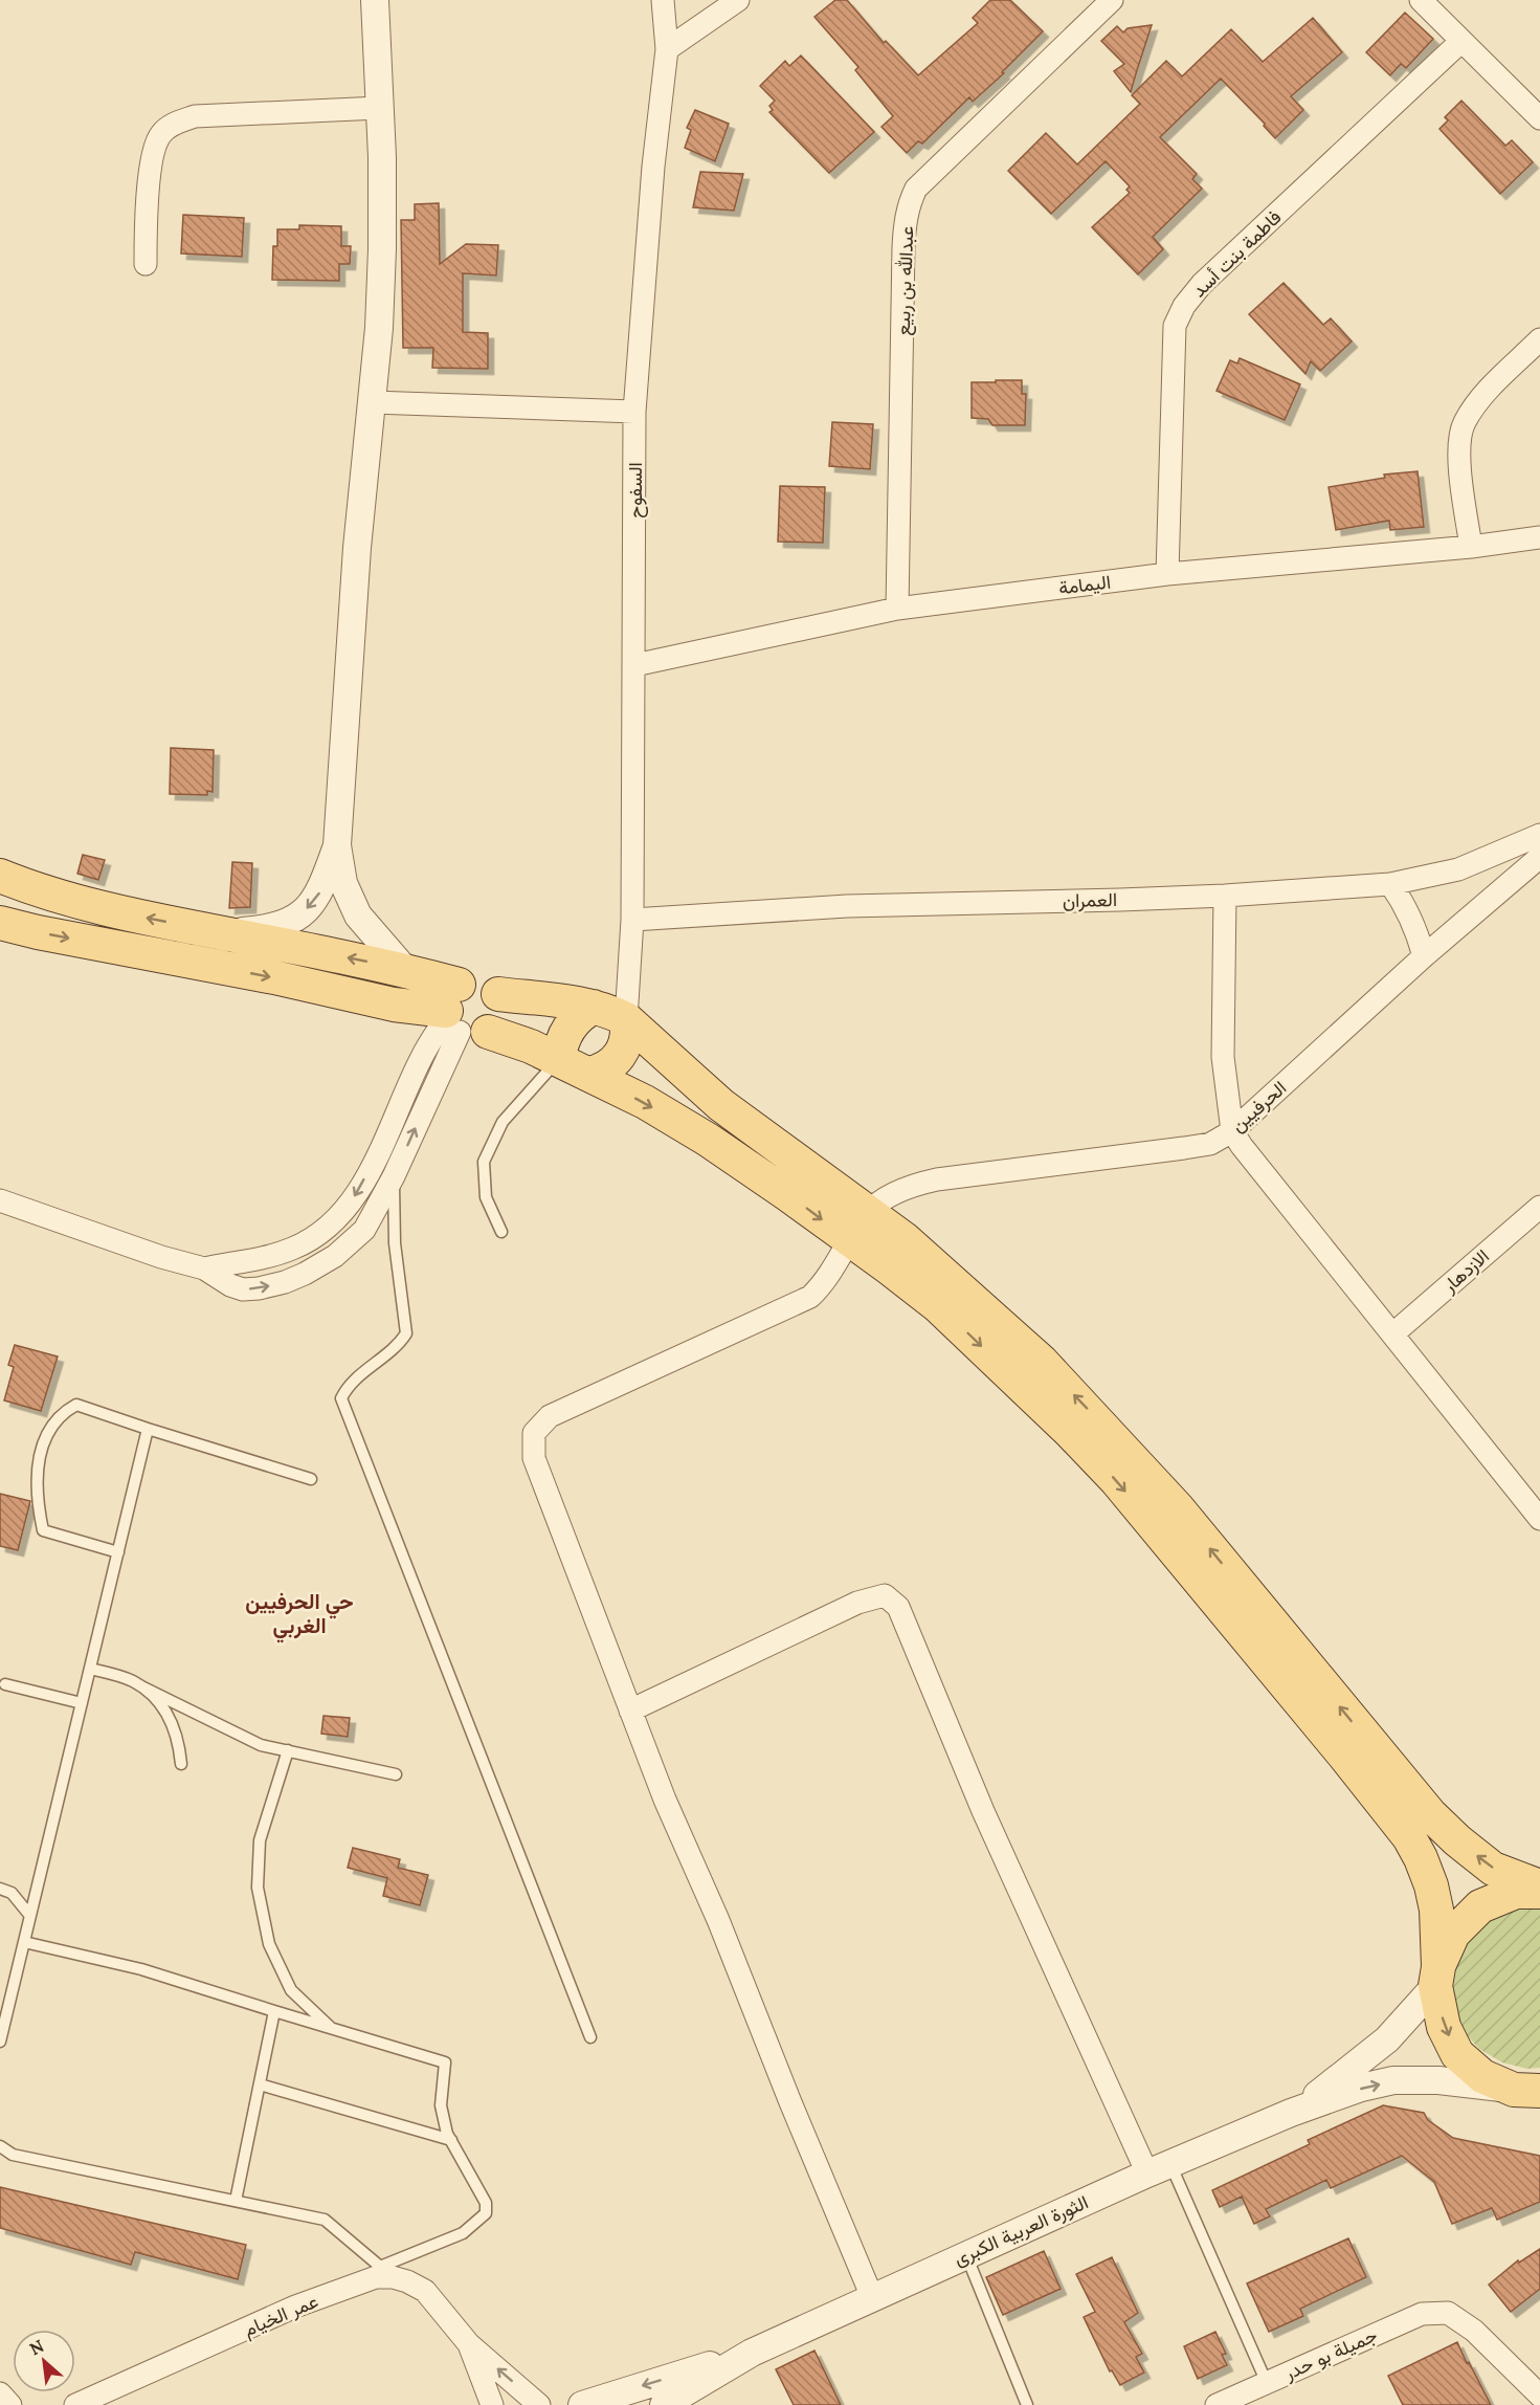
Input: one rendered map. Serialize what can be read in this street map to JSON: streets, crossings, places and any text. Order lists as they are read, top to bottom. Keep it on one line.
{"streets":{"street":["فاطمة بنت أسد","عبدالله بن ربيع","السفوح","اليمامة","العمران","الحرفيين","الازدهار","الثورة العربية الكبرى","عمر الخيام","جميلة بو حدر"]},"crossings":[["فاطمة بنت أسد","اليمامة"],["عبدالله بن ربيع","اليمامة"],["السفوح","اليمامة"],["السفوح","العمران"]],"districts":["حي الحرفيين الغربي"],"north":"top left"}
